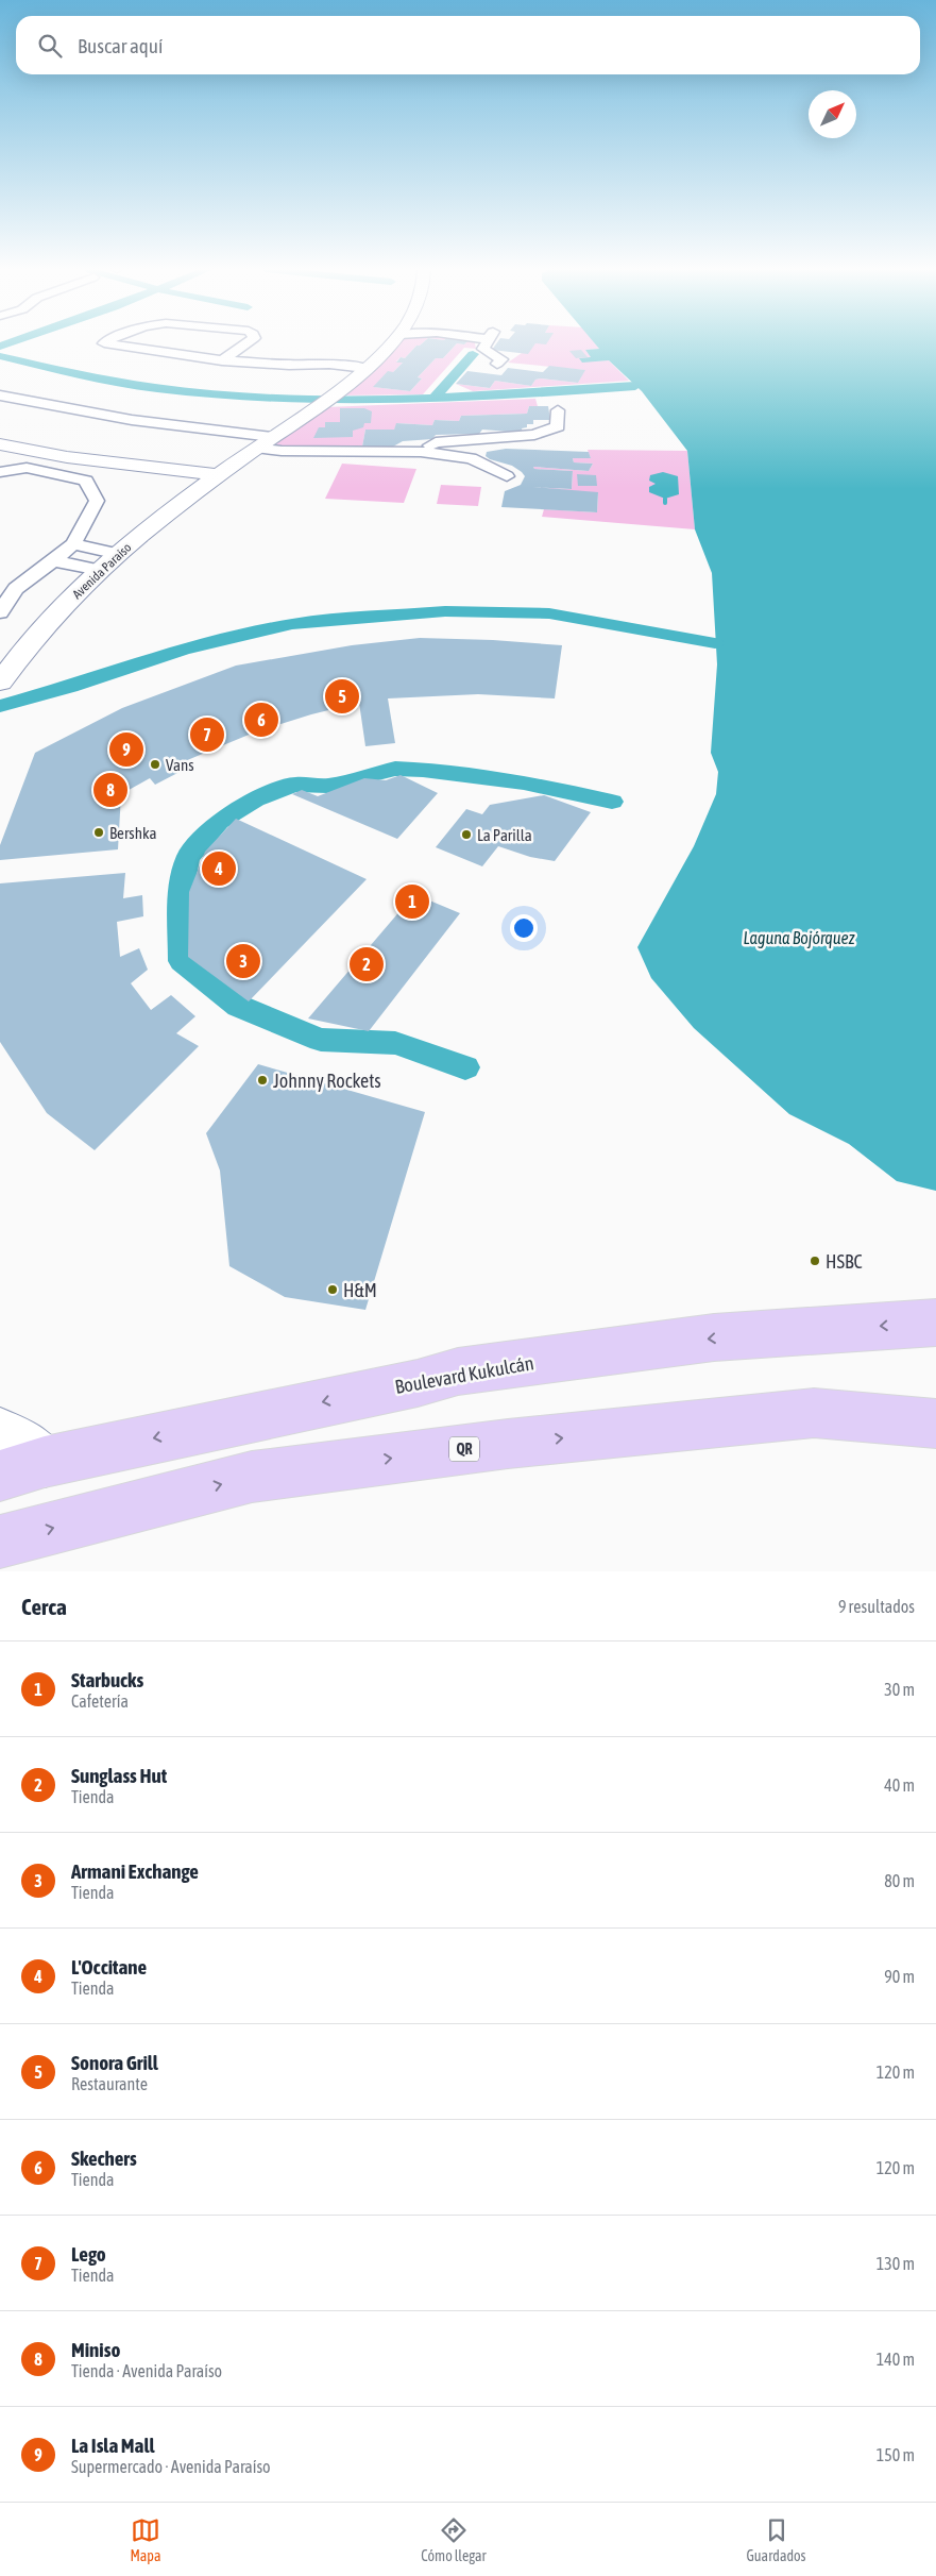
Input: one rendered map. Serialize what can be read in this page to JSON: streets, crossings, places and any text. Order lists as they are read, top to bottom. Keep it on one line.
{"streets":{"main road":["Boulevard Kukulcán","QR"],"street":["Avenida Paraíso"]},"water":["Laguna Bojórquez"],"places":["Vans","Bershka","La Parilla","Johnny Rockets","HSBC","H&M"],"north":"top right","page":{"search":"Buscar aquí","pins":["5","6","7","9","8","4","1","3","2"],"heading":["Cerca","9 resultados"],"list":[{"mark":"1","name":"Starbucks","note":"Cafetería","value":"30 m"},{"mark":"2","name":"Sunglass Hut","note":"Tienda","value":"40 m"},{"mark":"3","name":"Armani Exchange","note":"Tienda","value":"80 m"},{"mark":"4","name":"L'Occitane","note":"Tienda","value":"90 m"},{"mark":"5","name":"Sonora Grill","note":"Restaurante","value":"120 m"},{"mark":"6","name":"Skechers","note":"Tienda","value":"120 m"},{"mark":"7","name":"Lego","note":"Tienda","value":"130 m"},{"mark":"8","name":"Miniso","note":"Tienda · Avenida Paraíso","value":"140 m"},{"mark":"9","name":"La Isla Mall","note":"Supermercado · Avenida Paraíso","value":"150 m"}],"nav":["Mapa","Cómo llegar","Guardados"]}}
